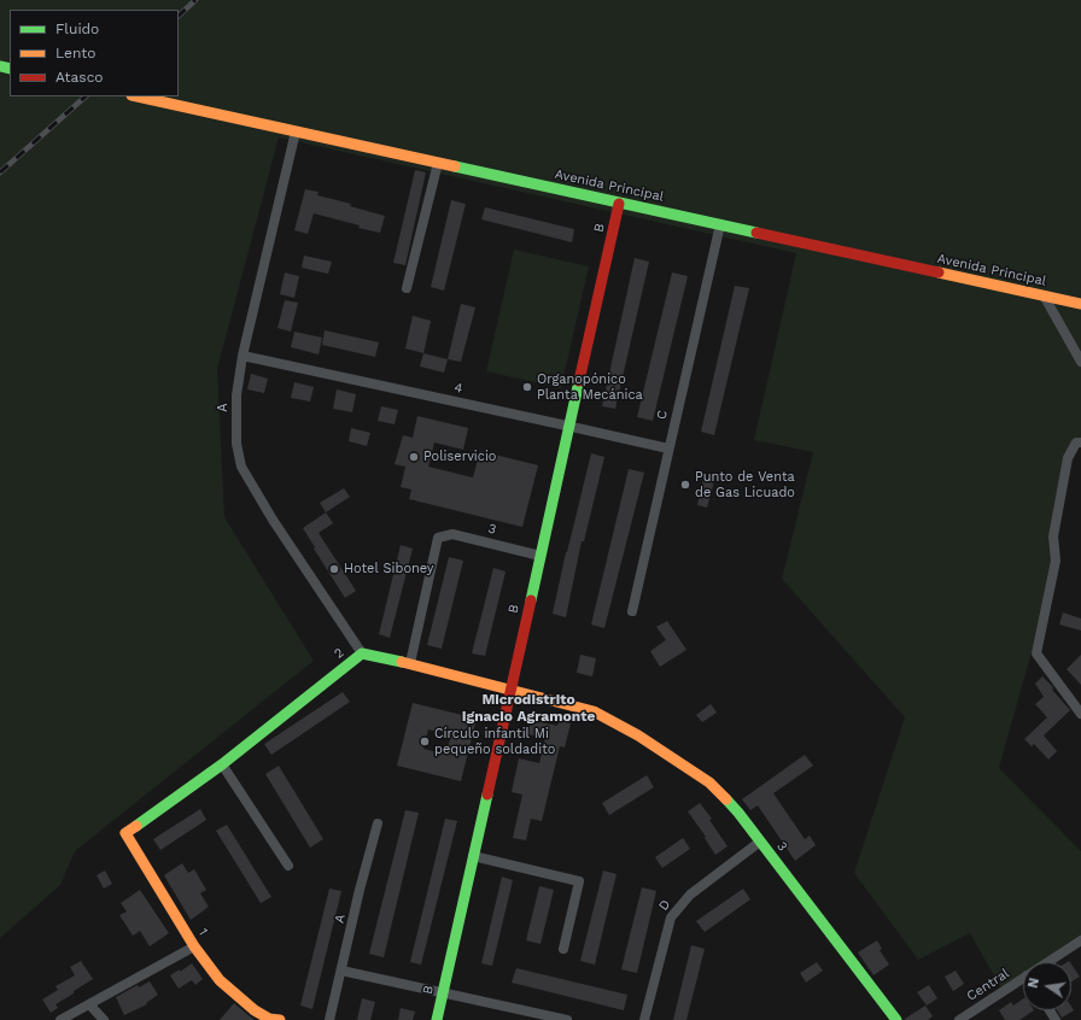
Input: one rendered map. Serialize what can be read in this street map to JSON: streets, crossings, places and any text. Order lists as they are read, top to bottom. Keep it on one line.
{"streets":{"street":["Avenida Principal","B","4","A","C","3","2","D","1","Central"]},"crossings":[["Avenida Principal","B"],["Avenida Principal","A"],["Avenida Principal","C"],["B","4"],["B","3"],["B","2"],["4","A"],["4","C"],["A","2"],["3","2"],["3","D"],["2","1"]],"districts":["Microdistrito Ignacio Agramonte"],"places":["Organopónico Planta Mecánica","Poliservicio","Punto de Venta de Gas Licuado","Hotel Siboney","Círculo infantil Mi pequeño soldadito"],"legend":["Fluido","Lento","Atasco"],"north":"left"}
